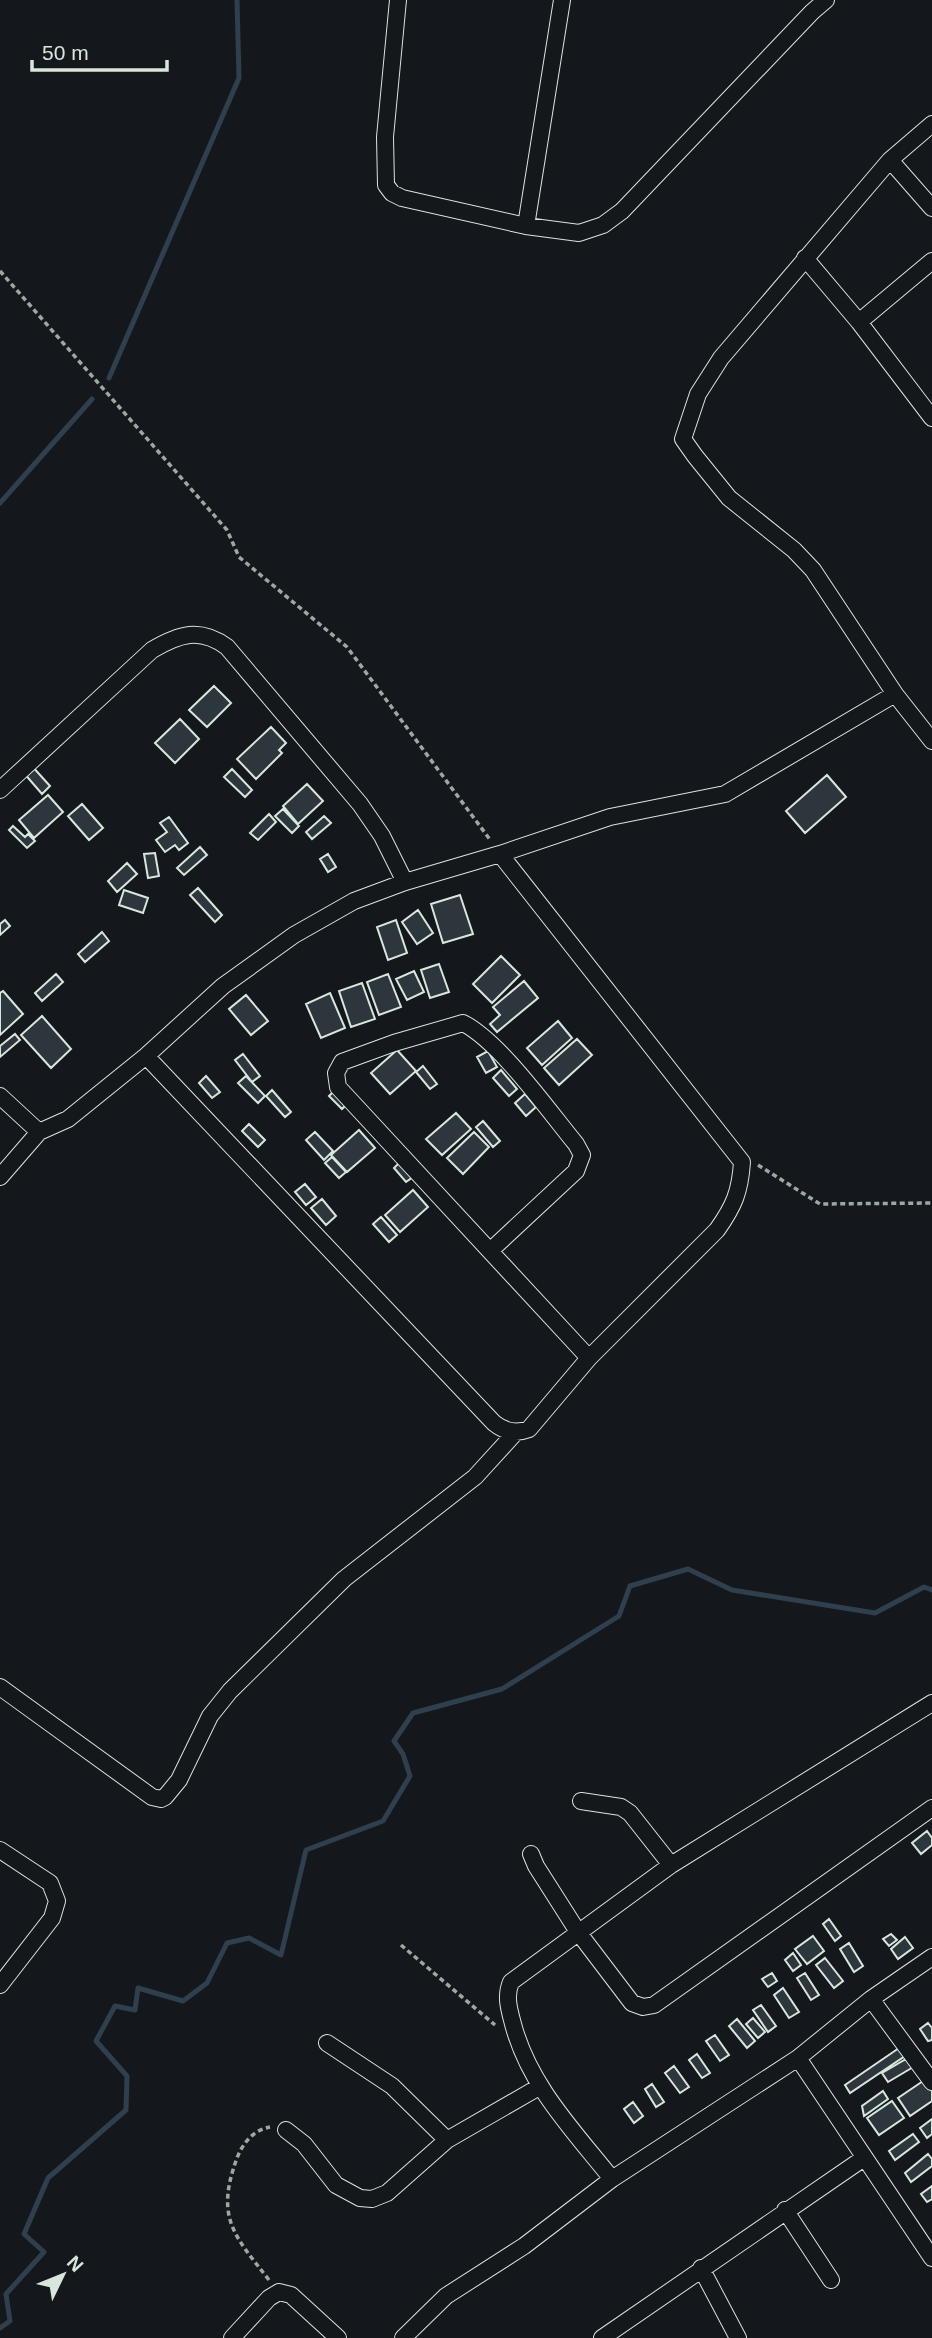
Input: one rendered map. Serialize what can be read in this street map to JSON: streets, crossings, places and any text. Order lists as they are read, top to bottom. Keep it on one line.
{"scale_bar":"50 m","north":"top right"}
